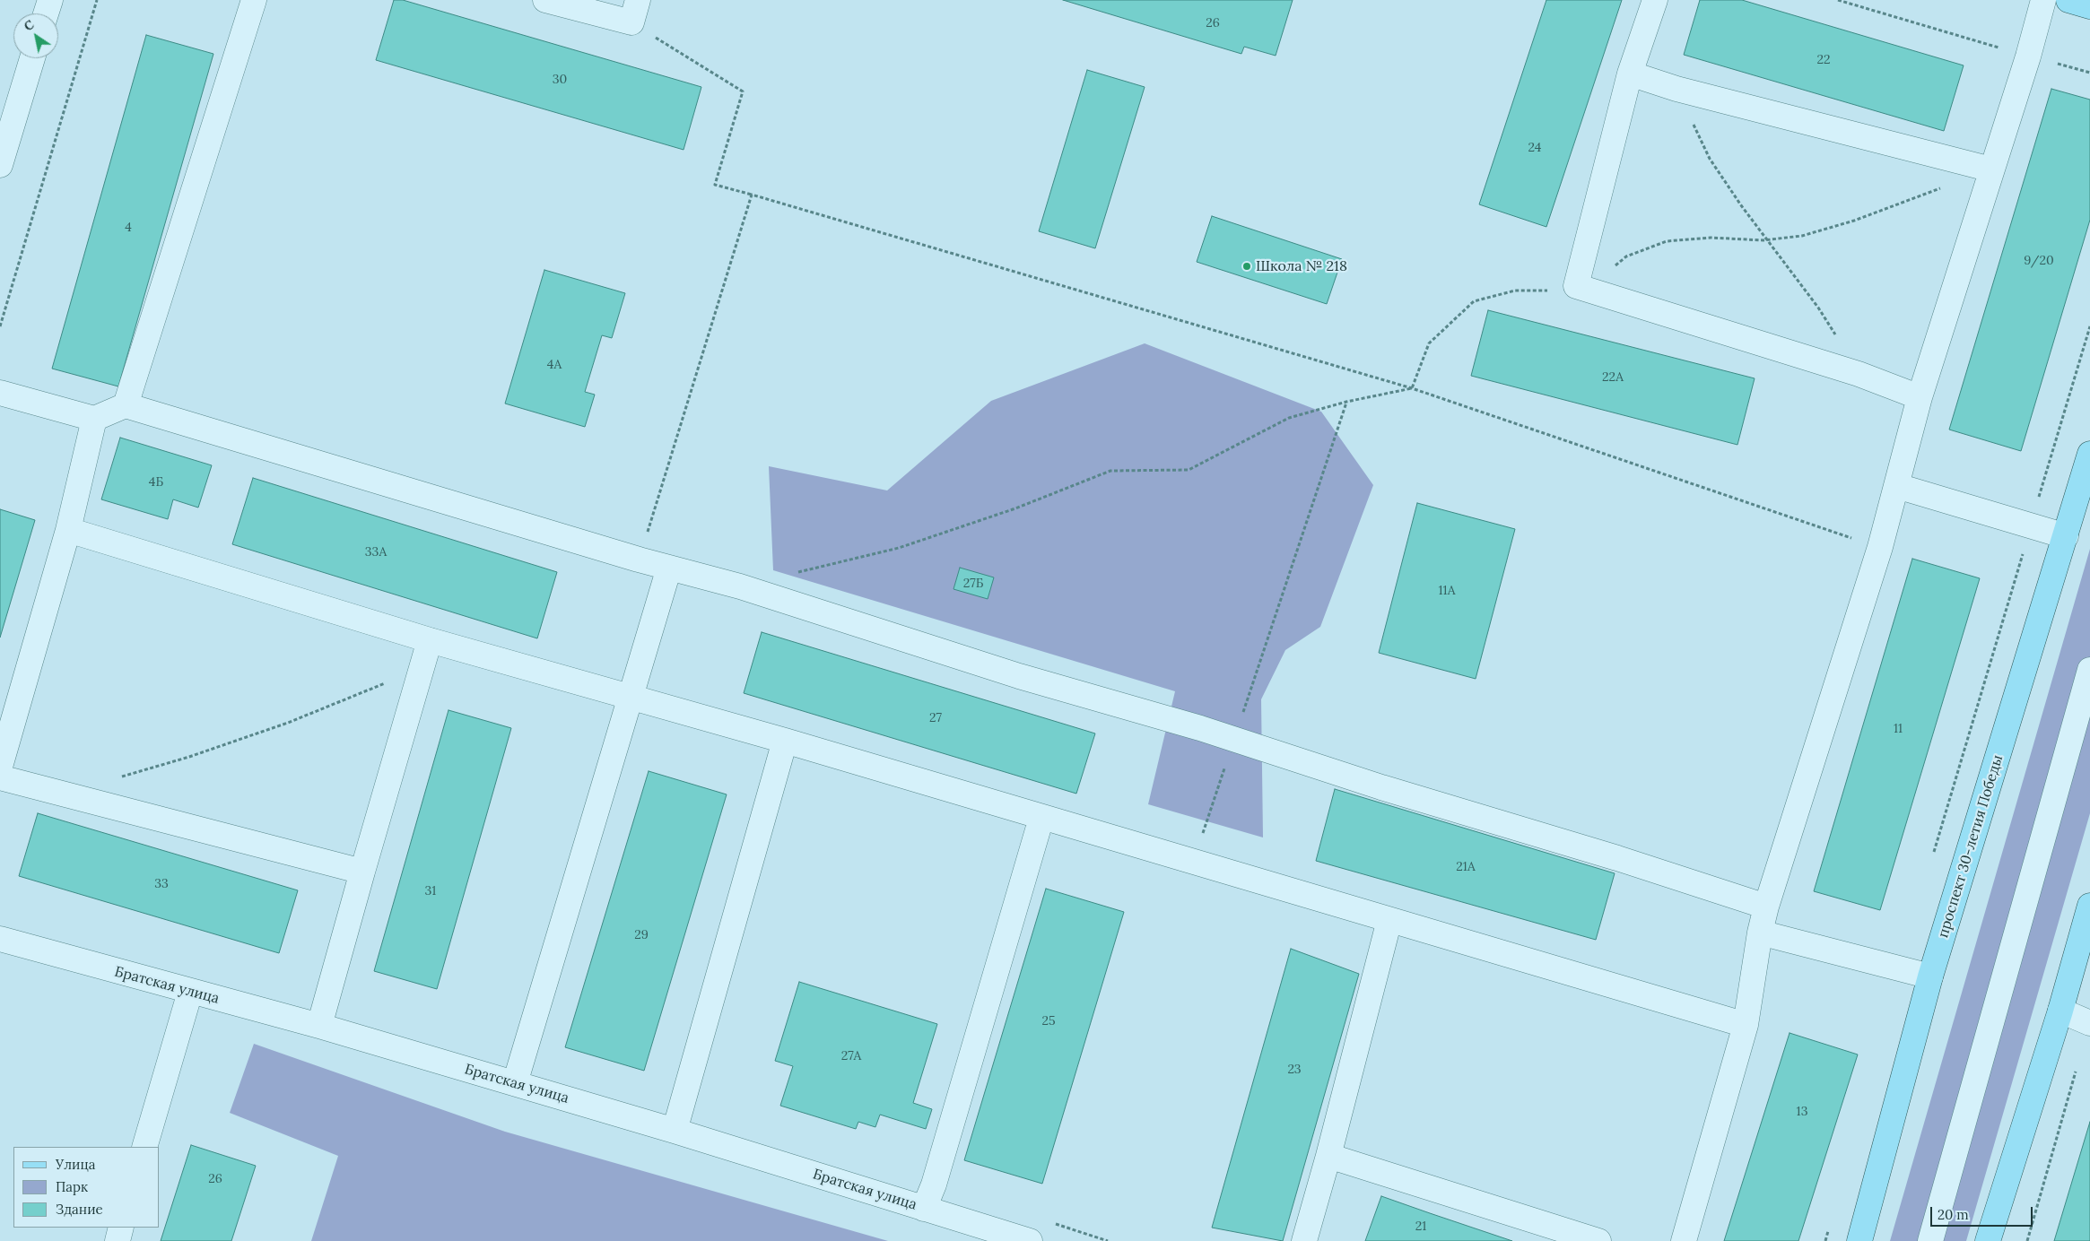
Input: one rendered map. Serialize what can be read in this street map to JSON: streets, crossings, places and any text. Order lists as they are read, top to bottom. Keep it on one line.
{"streets":{"main road":["проспект 30-летия Победы"],"street":["Братская улица"]},"places":["Школа № 218"],"house_numbers":["26","22","30","24","4","9/20","4А","22А","4Б","33А","27Б","11А","27","11","21А","33","31","29","25","27А","23","13","26","21"],"legend":["Улица","Парк","Здание"],"scale_bar":"20 m","north":"top left"}
